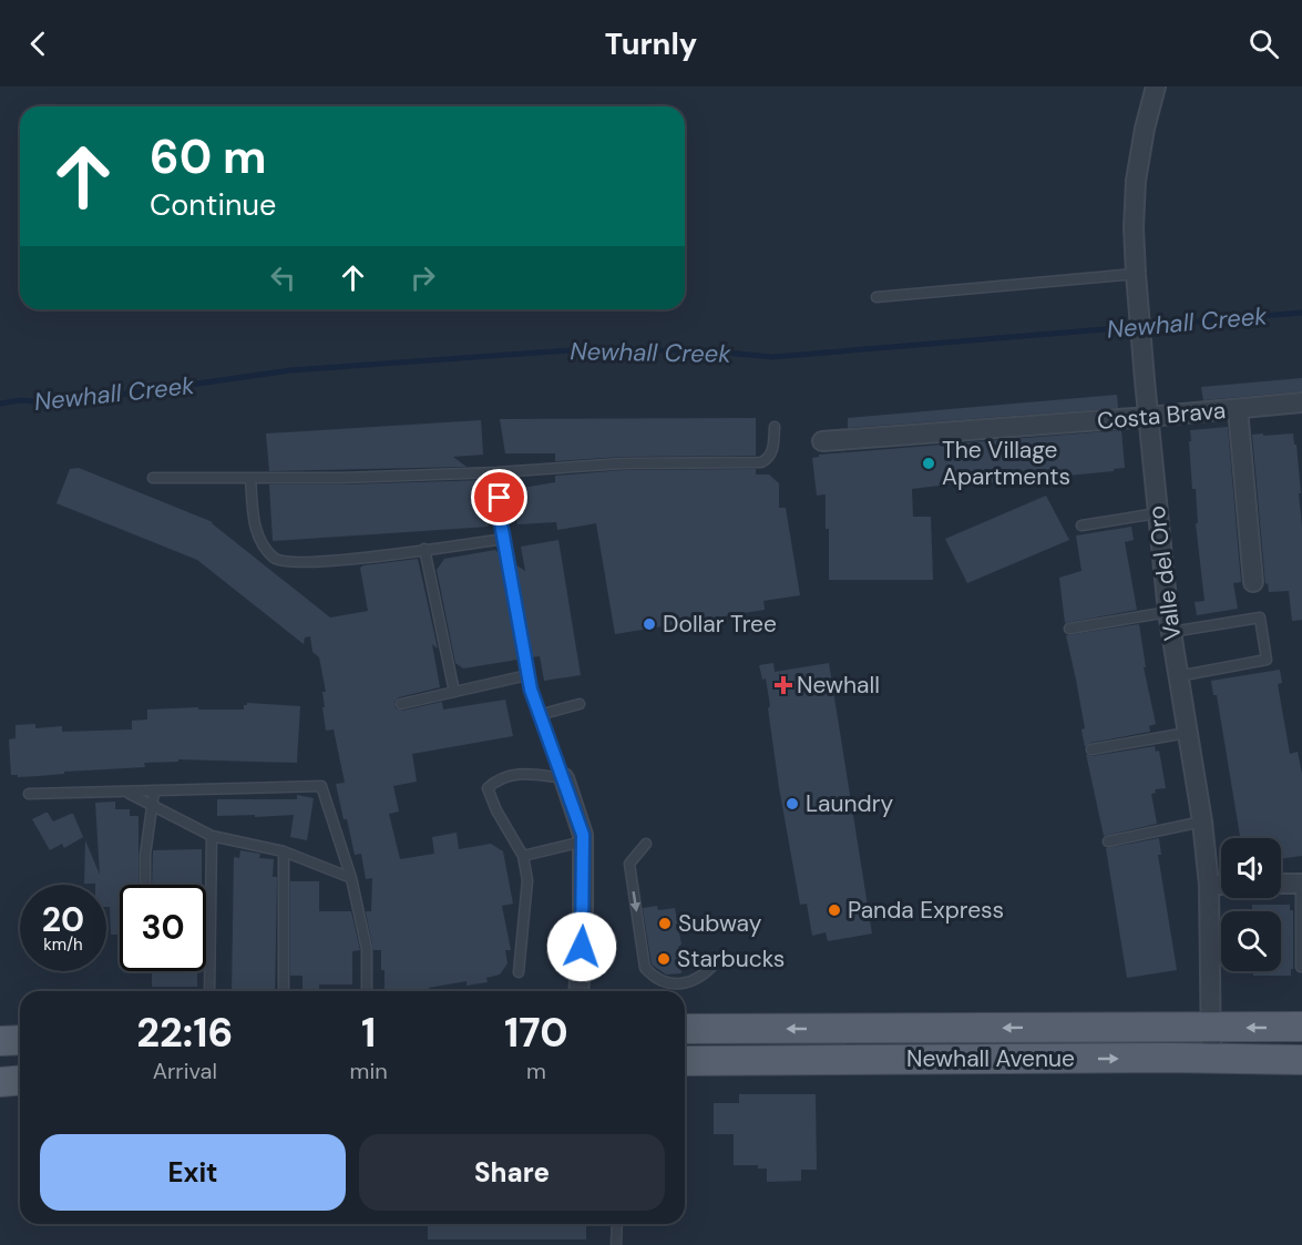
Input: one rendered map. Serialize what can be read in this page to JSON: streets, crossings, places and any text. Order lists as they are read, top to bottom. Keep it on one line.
{"streets":{"main road":["Newhall Avenue"],"street":["Costa Brava","Valle del Oro"]},"crossings":[["Costa Brava","Valle del Oro"],["Valle del Oro","Newhall Avenue"]],"water":["Newhall Creek"],"places":{"other":["The Village Apartments","Dollar Tree","Laundry","Panda Express","Subway","Starbucks"],"health":["Newhall"]},"page":{"header":"Turnly","turn":["60 m","Continue"],"speed":"20 km/h","limit":"30","eta":["22:16","Arrival","1","min","170","m"],"buttons":["Exit","Share"]}}
